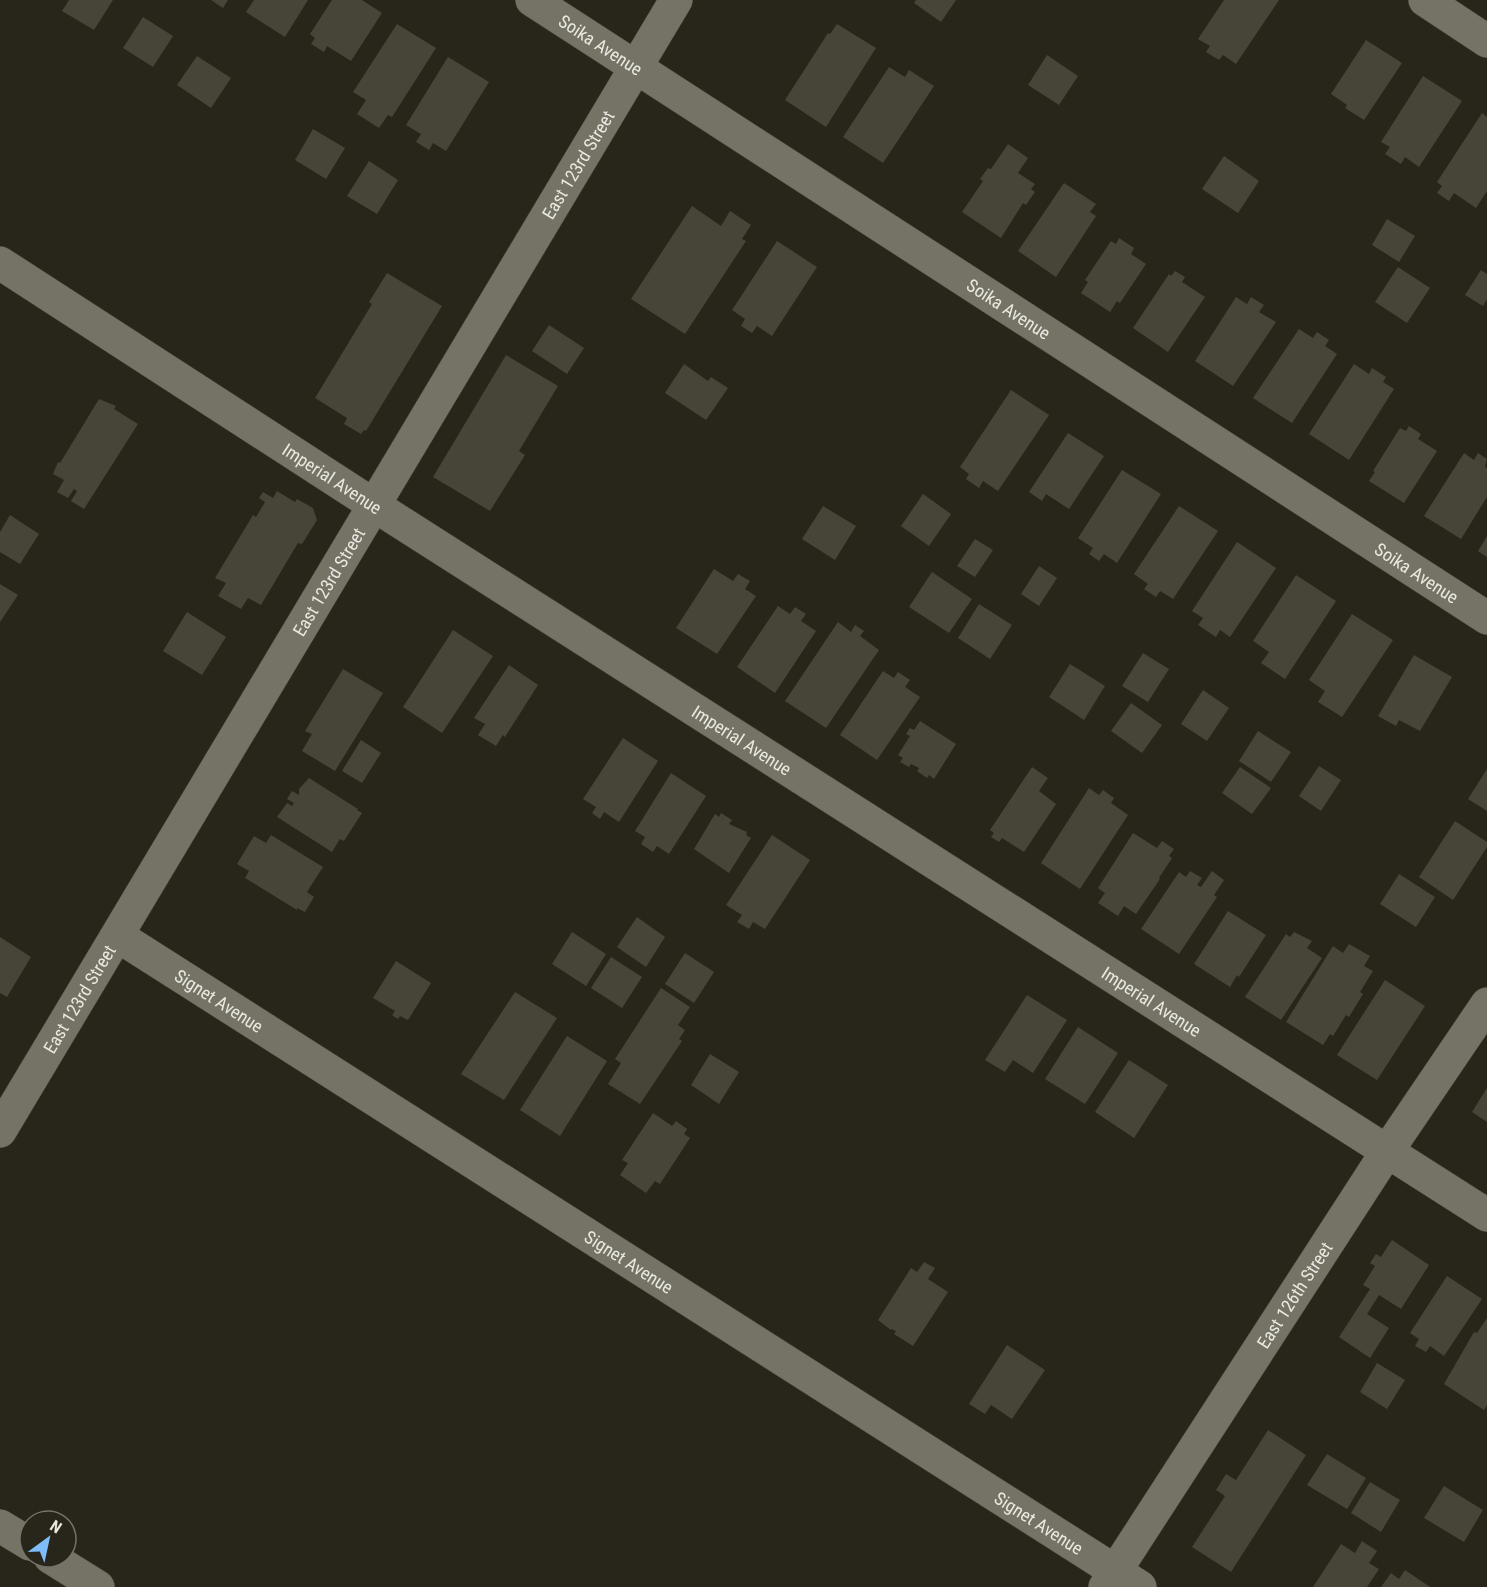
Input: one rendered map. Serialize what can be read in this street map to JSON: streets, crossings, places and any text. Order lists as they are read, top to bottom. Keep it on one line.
{"streets":{"street":["Soika Avenue","East 123rd Street","Imperial Avenue","Signet Avenue","East 126th Street"]},"crossings":[["Soika Avenue","East 123rd Street"],["East 123rd Street","Imperial Avenue"],["East 123rd Street","Signet Avenue"],["Imperial Avenue","East 126th Street"],["Signet Avenue","East 126th Street"]],"north":"top right"}
